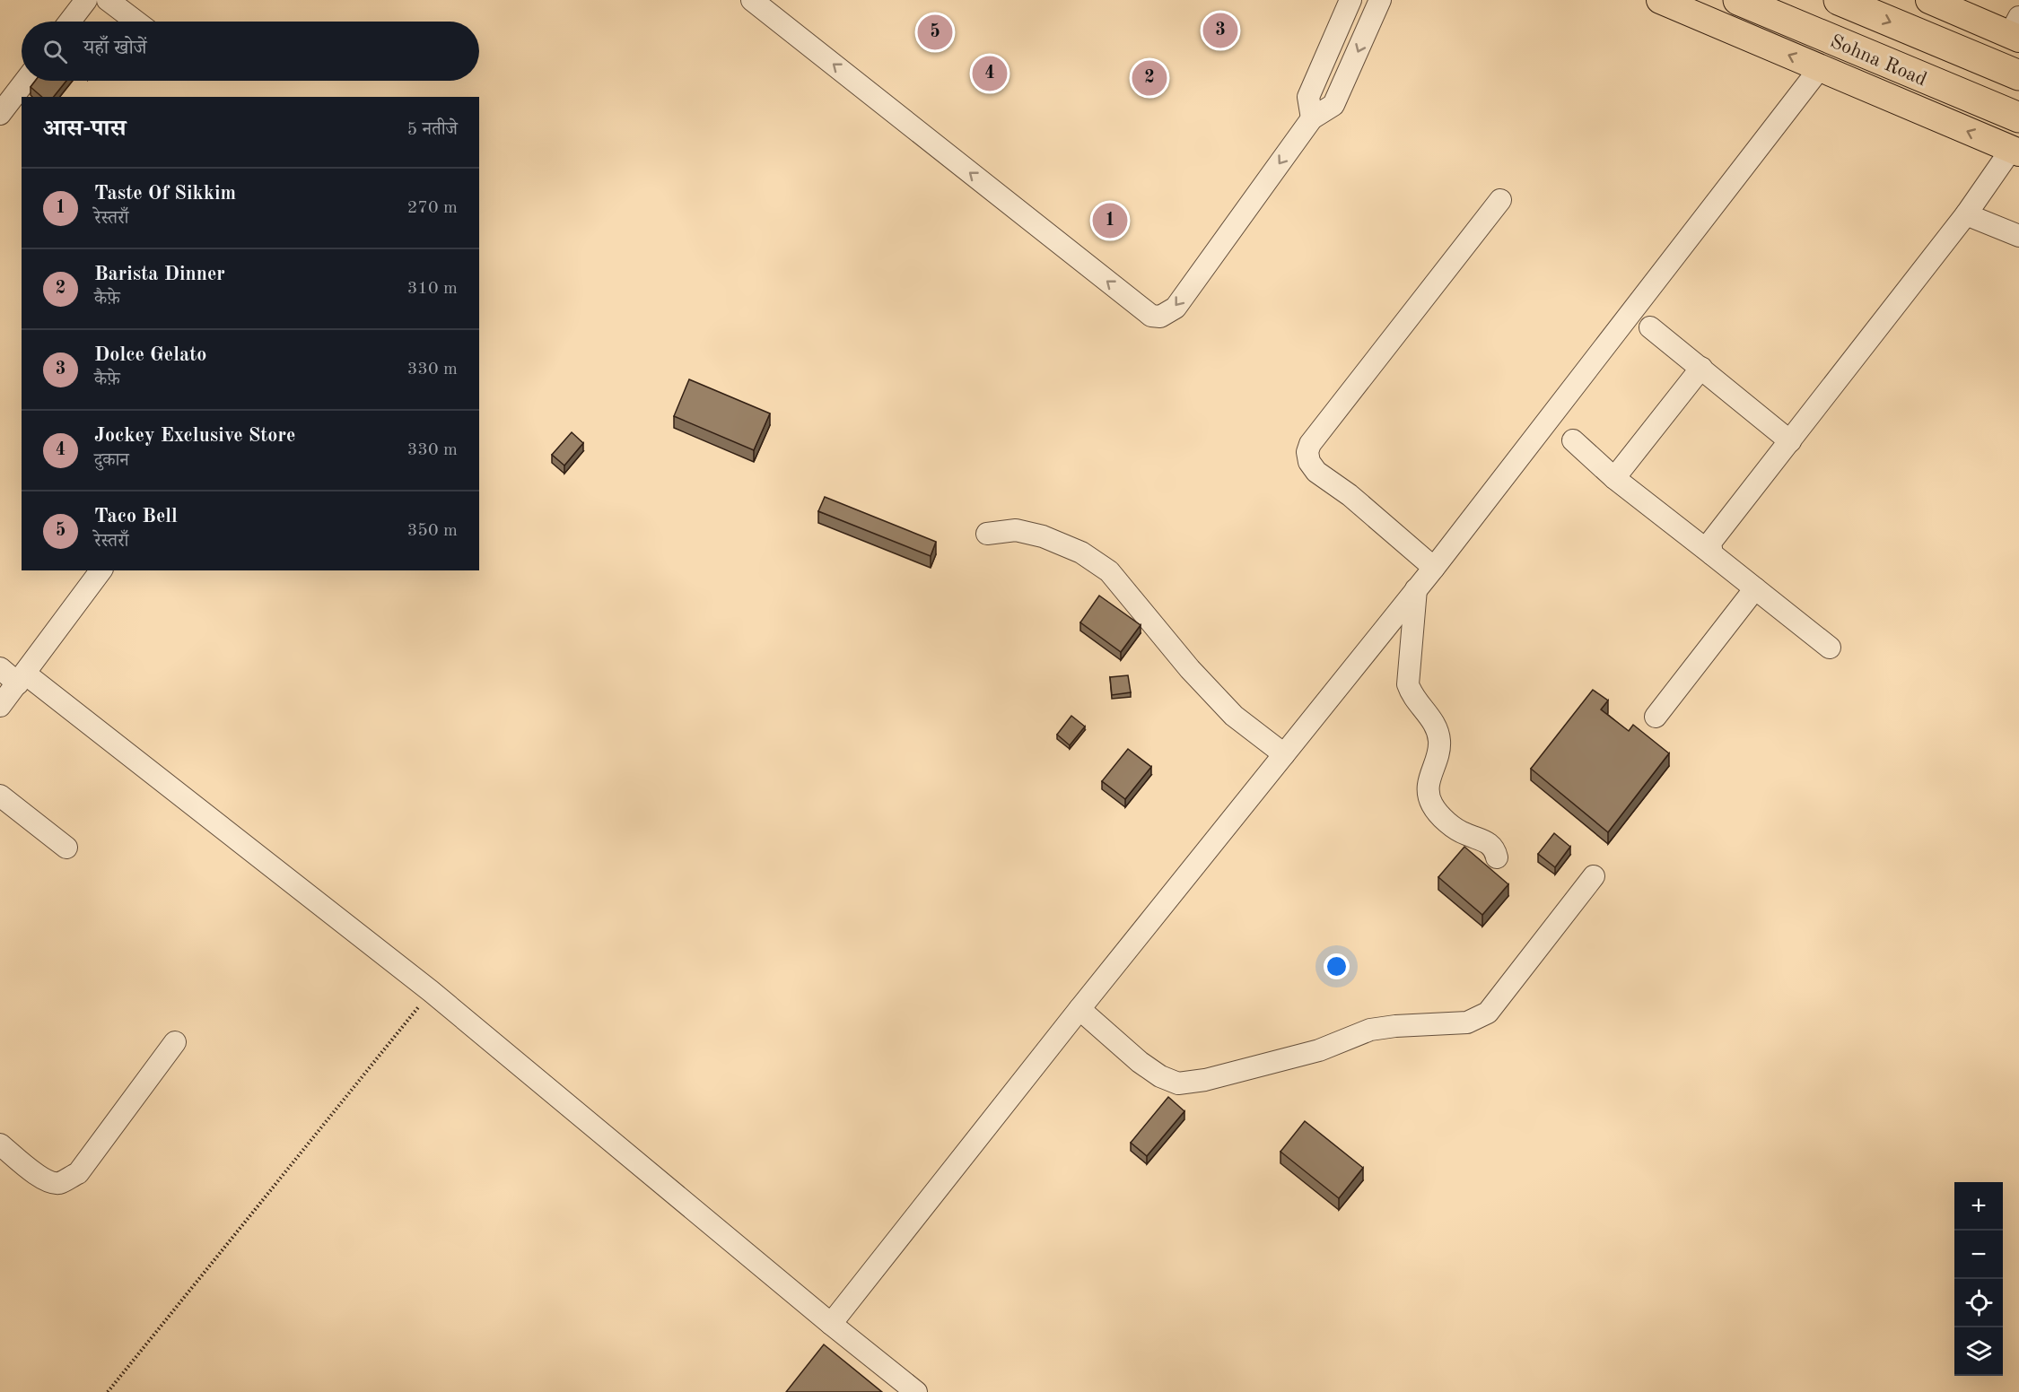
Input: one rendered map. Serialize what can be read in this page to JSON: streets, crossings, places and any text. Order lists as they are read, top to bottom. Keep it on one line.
{"streets":{"highway":["Sohna Road"]},"page":{"pins":["3","5","4","2","1"],"search":"यहाँ खोजें","heading":["आस-पास","5 नतीजे"],"list":[{"mark":"1","name":"Taste Of Sikkim","note":"रेस्तराँ","value":"270 m"},{"mark":"2","name":"Barista Dinner","note":"कैफ़े","value":"310 m"},{"mark":"3","name":"Dolce Gelato","note":"कैफ़े","value":"330 m"},{"mark":"4","name":"Jockey Exclusive Store","note":"दुकान","value":"330 m"},{"mark":"5","name":"Taco Bell","note":"रेस्तराँ","value":"350 m"}],"map_buttons":["+","−"]}}
